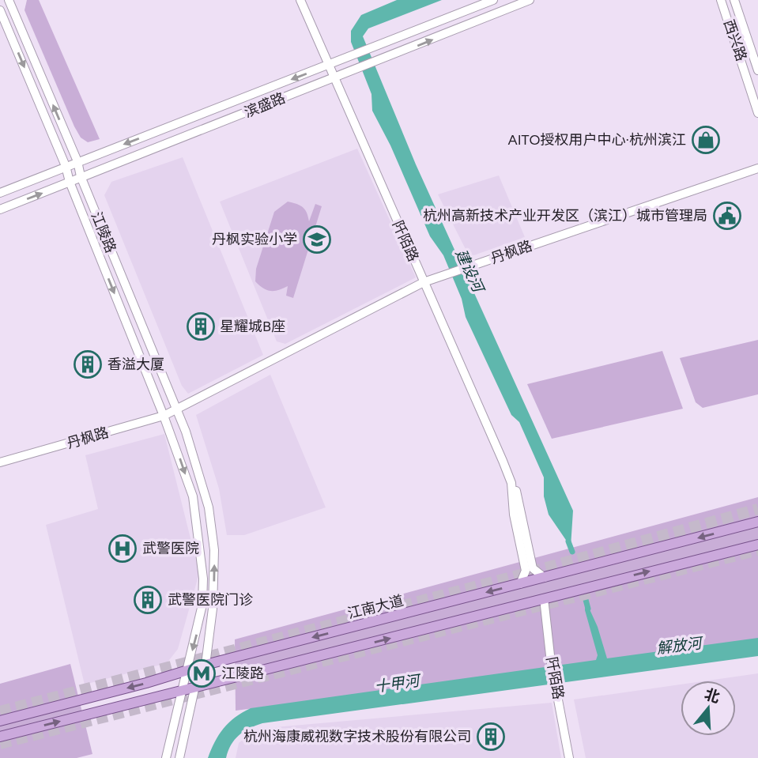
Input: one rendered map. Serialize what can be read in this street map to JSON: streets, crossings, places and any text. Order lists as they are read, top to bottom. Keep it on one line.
{"streets":{"main road":["西兴路","滨盛路","江陵路","阡陌路","丹枫路","江南大道"]},"crossings":[["滨盛路","江陵路"],["滨盛路","阡陌路"],["江陵路","丹枫路"],["江陵路","江南大道"],["阡陌路","丹枫路"],["阡陌路","江南大道"]],"water":["建设河","解放河","十甲河"],"places":{"shop":["AITO授权用户中心·杭州滨江"],"public building":["杭州高新技术产业开发区（滨江）城市管理局"],"school or university":["丹枫实验小学"],"building":["星耀城B座","香溢大厦","武警医院门诊","杭州海康威视数字技术股份有限公司"],"hospital":["武警医院"],"metro station":["江陵路"]},"north":"top"}
